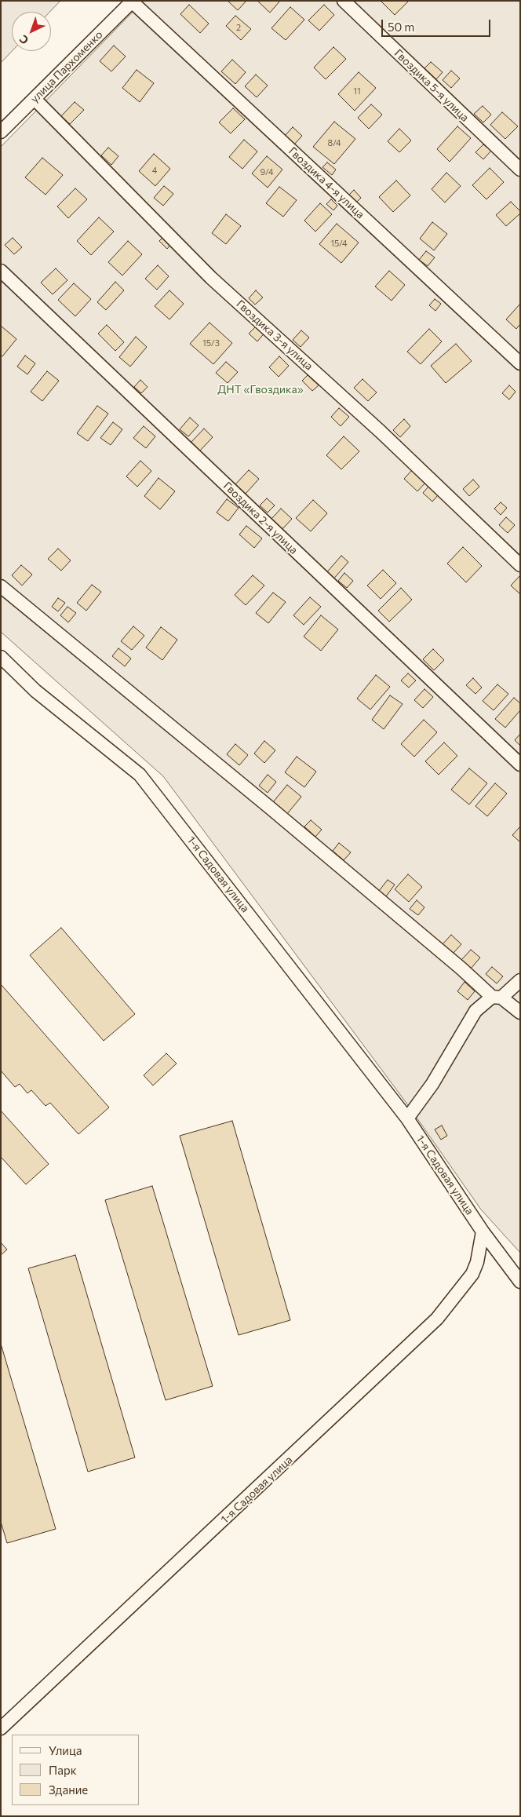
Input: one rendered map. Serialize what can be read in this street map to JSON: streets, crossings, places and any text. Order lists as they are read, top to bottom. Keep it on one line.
{"streets":{"street":["улица Пархоменко","Гвоздика 5-я улица","Гвоздика 4-я улица","Гвоздика 3-я улица","Гвоздика 2-я улица","1-я Садовая улица"]},"crossings":[["улица Пархоменко","Гвоздика 4-я улица"],["улица Пархоменко","Гвоздика 3-я улица"]],"parks":["ДНТ «Гвоздика»"],"house_numbers":["2","11","8/4","4","9/4","15/4","15/3"],"legend":["Улица","Парк","Здание"],"scale_bar":"50 m","north":"bottom left"}
